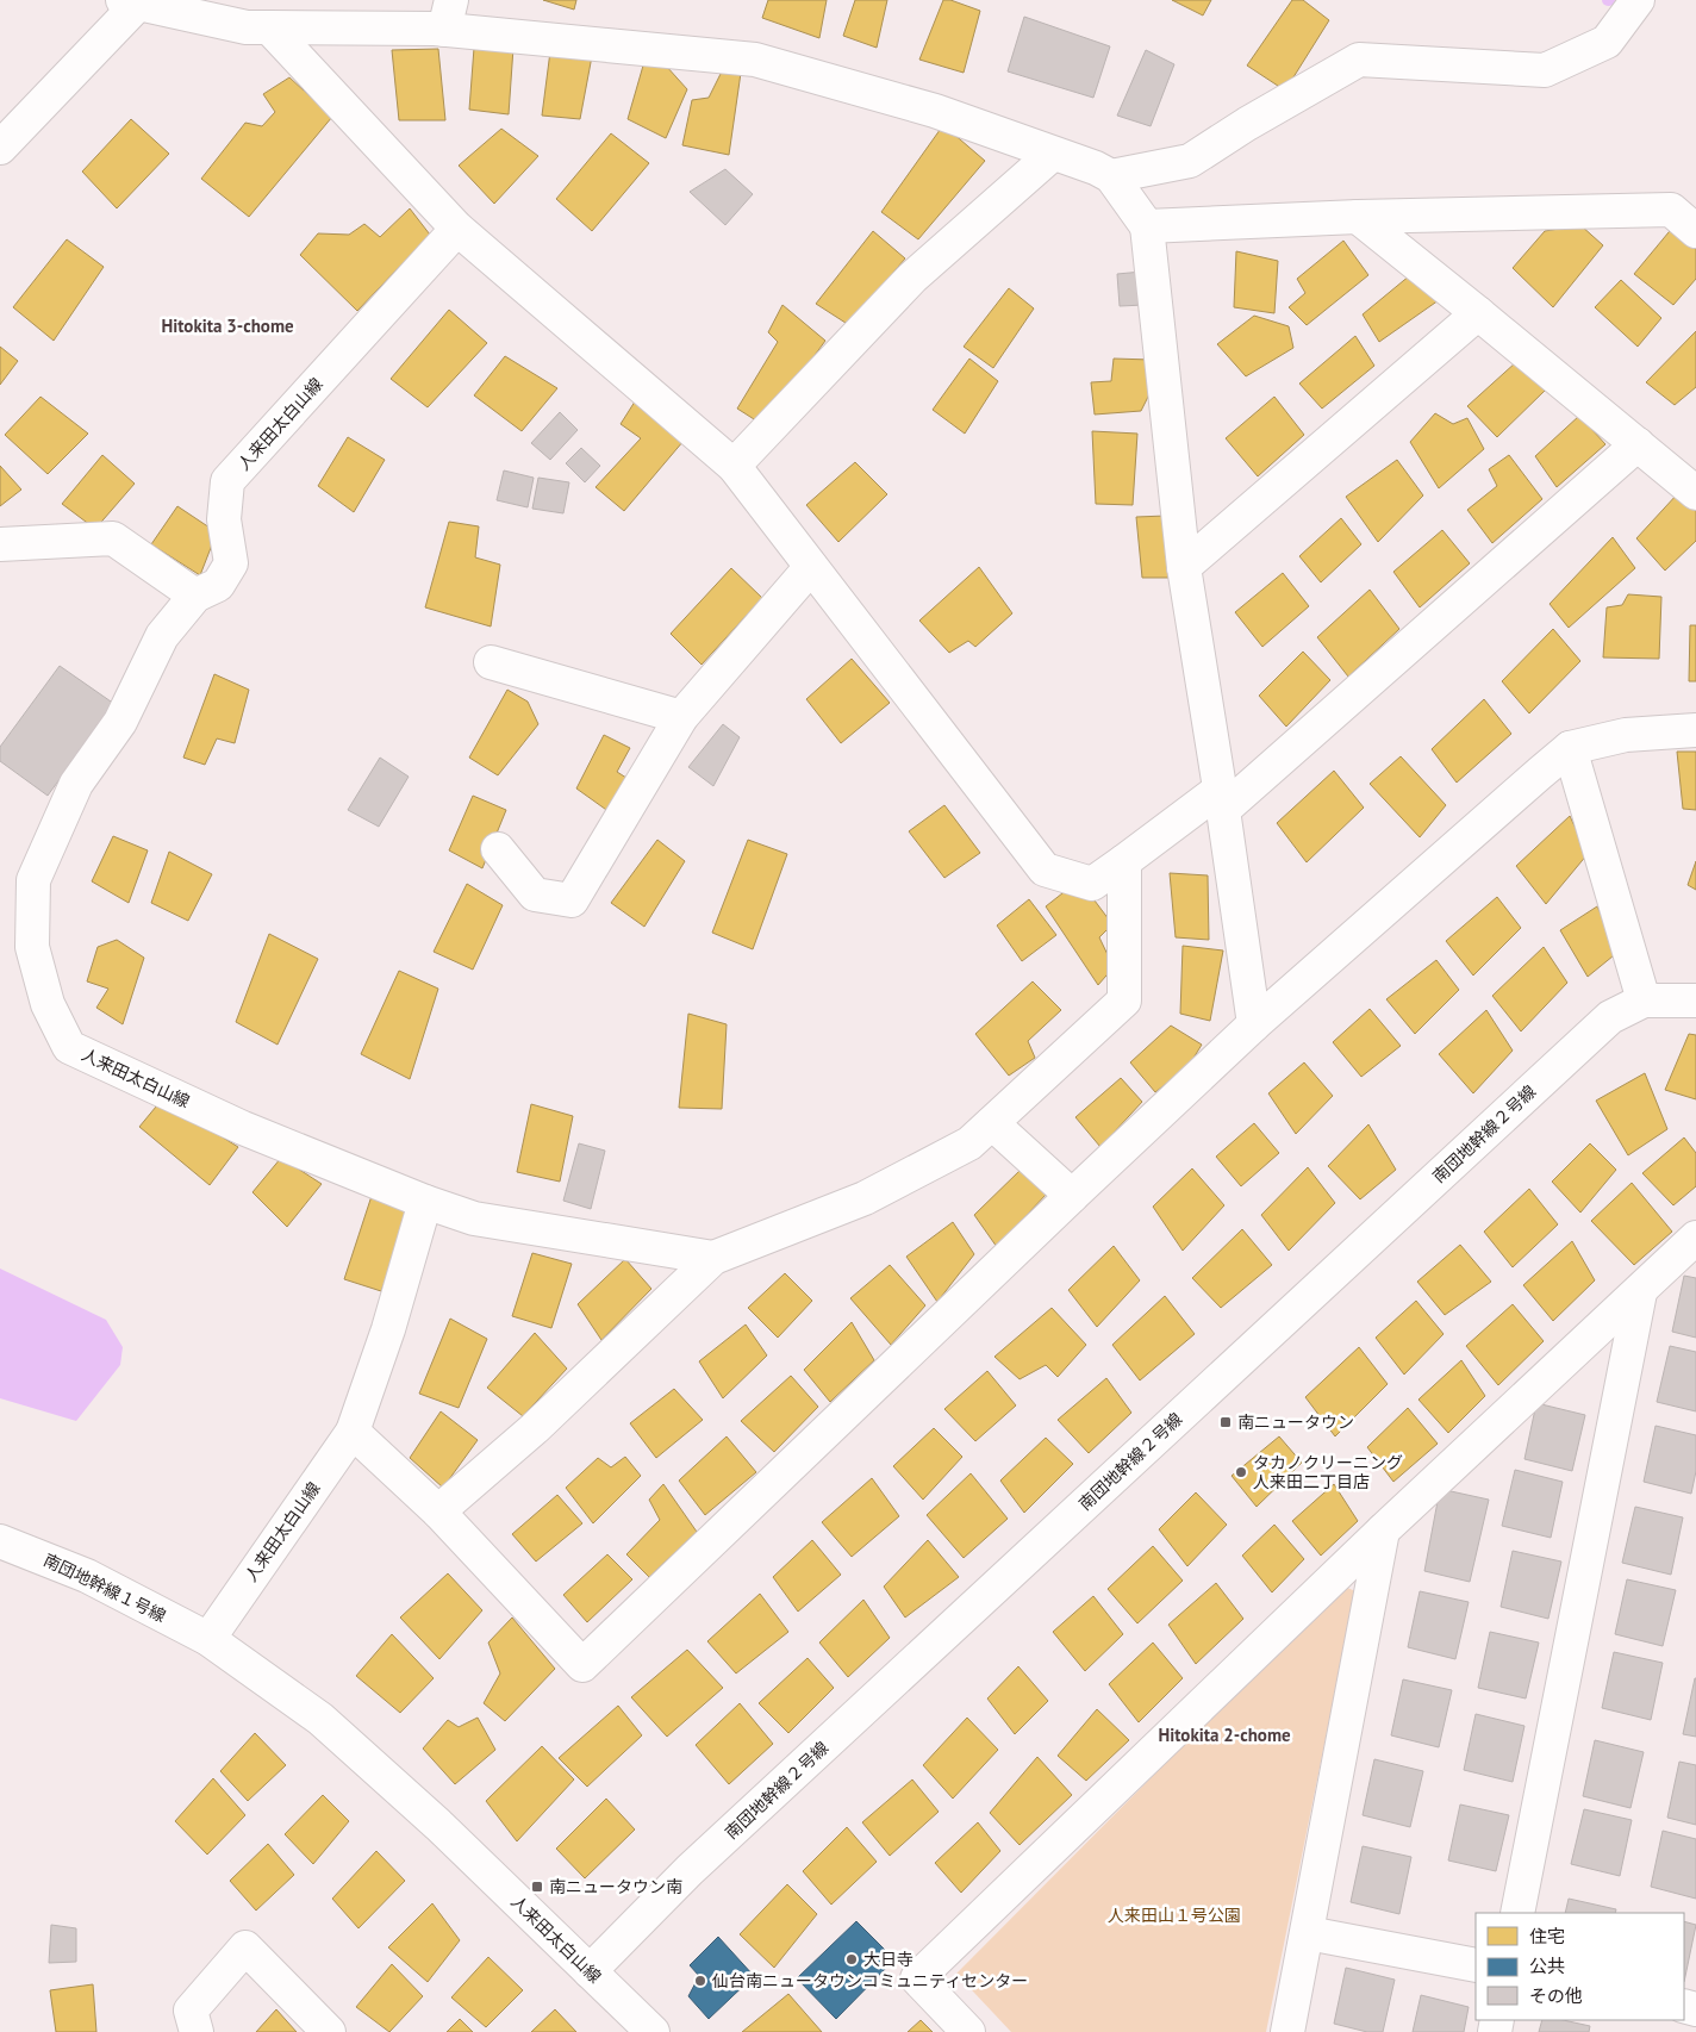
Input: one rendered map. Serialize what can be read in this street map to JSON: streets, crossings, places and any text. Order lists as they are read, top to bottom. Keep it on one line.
{"streets":{"street":["人来田太白山線","南団地幹線２号線","南団地幹線１号線"]},"crossings":[["人来田太白山線","南団地幹線２号線"],["人来田太白山線","南団地幹線１号線"]],"districts":["Hitokita 3-chome","Hitokita 2-chome"],"parks":["人来田山１号公園"],"places":{"transit":["南ニュータウン","南ニュータウン南"],"other":["タカノクリーニング 人来田二丁目店","大日寺","仙台南ニュータウンコミュニティセンター"]},"legend":["住宅","公共","その他"]}
